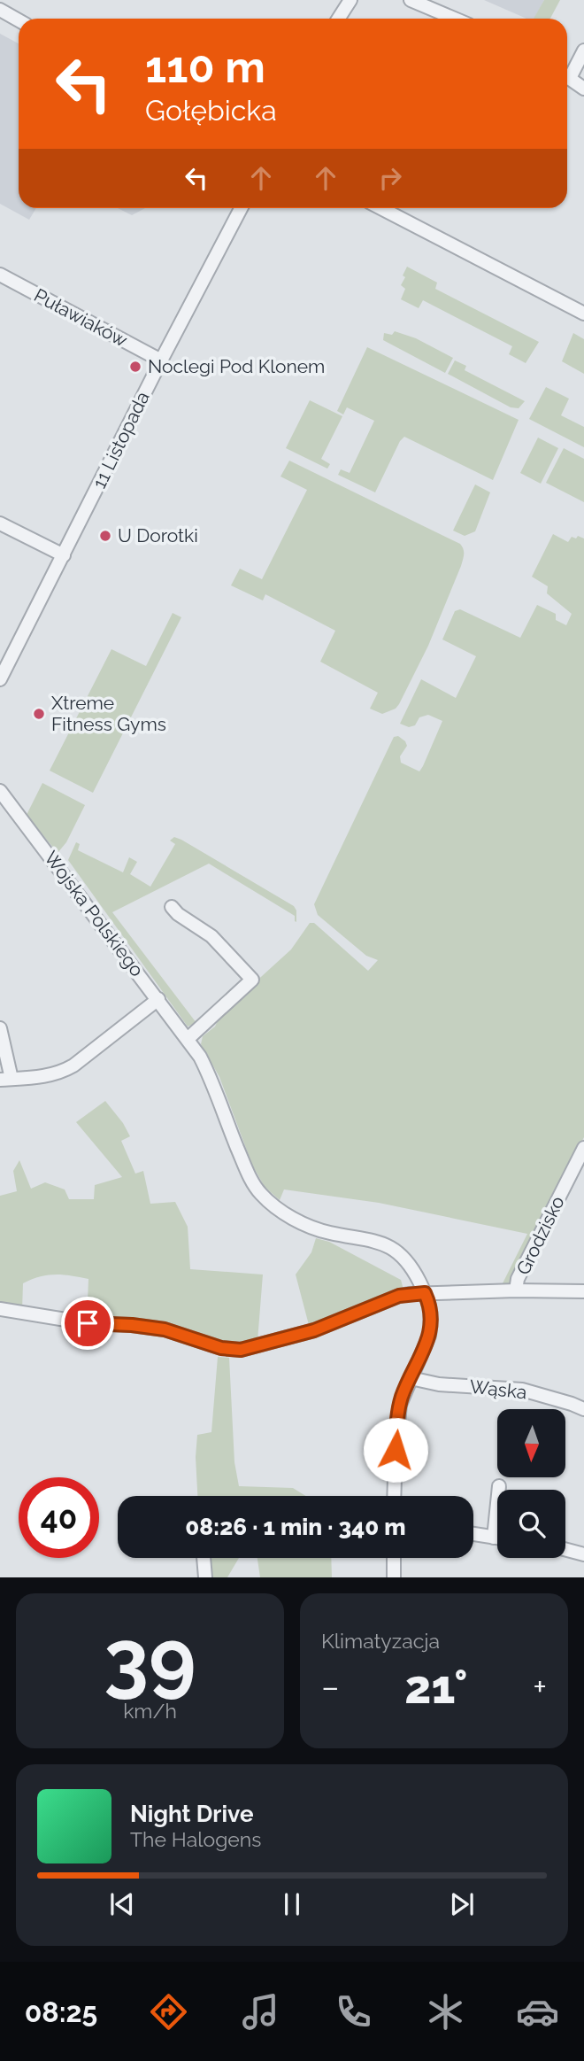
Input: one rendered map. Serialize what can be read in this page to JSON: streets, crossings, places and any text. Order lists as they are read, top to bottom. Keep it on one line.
{"streets":{"street":["Puławiaków","11 Listopada","Wojska Polskiego","Grodzisko","Wąska"]},"crossings":[["Puławiaków","11 Listopada"],["Wojska Polskiego","Wąska"]],"places":["Noclegi Pod Klonem","U Dorotki","Xtreme Fitness Gyms"],"north":"bottom","page":{"turn":["110 m","Gołębicka"],"limit":"40","trip":"08:26 · 1 min · 340 m","tile":[["39","km/h"],"Klimatyzacja"],"heat":["−","21°","+"],"song":["Night Drive","The Halogens"],"tabs":"08:25"}}
